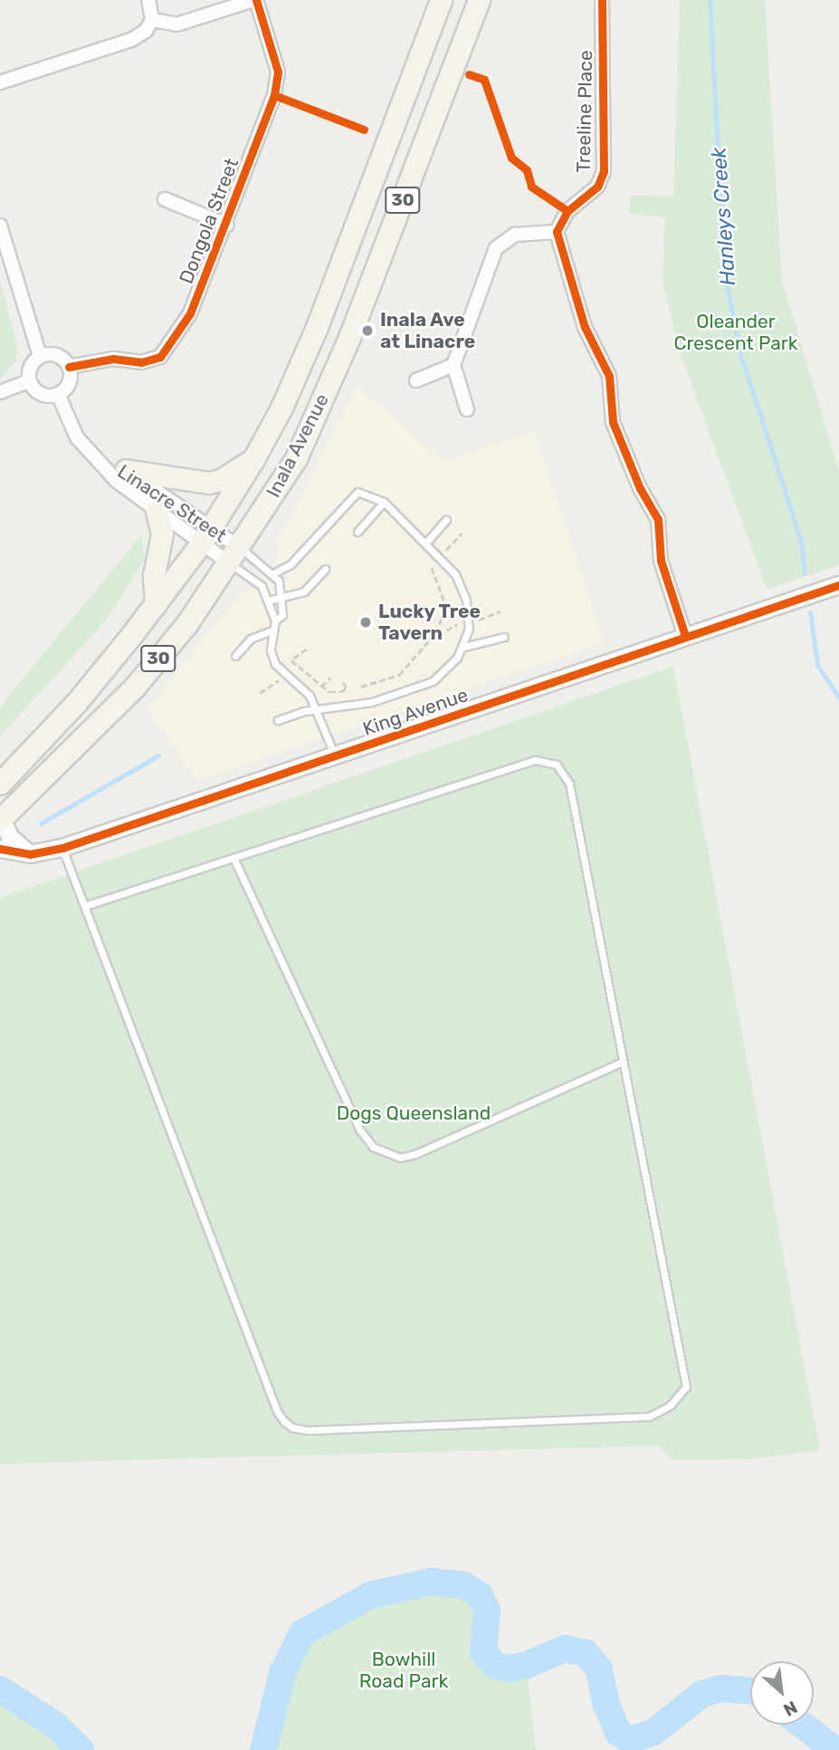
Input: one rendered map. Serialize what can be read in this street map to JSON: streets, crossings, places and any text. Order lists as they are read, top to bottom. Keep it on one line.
{"streets":{"main road":["30","Inala Avenue"],"street":["Treeline Place","Dongola Street","Linacre Street","King Avenue"]},"crossings":[["Dongola Street","Linacre Street"],["Inala Avenue","Linacre Street"]],"water":["Hanleys Creek"],"parks":["Oleander Crescent Park","Dogs Queensland","Bowhill Road Park"],"places":["Inala Ave at Linacre","Lucky Tree Tavern"],"north":"bottom right"}
